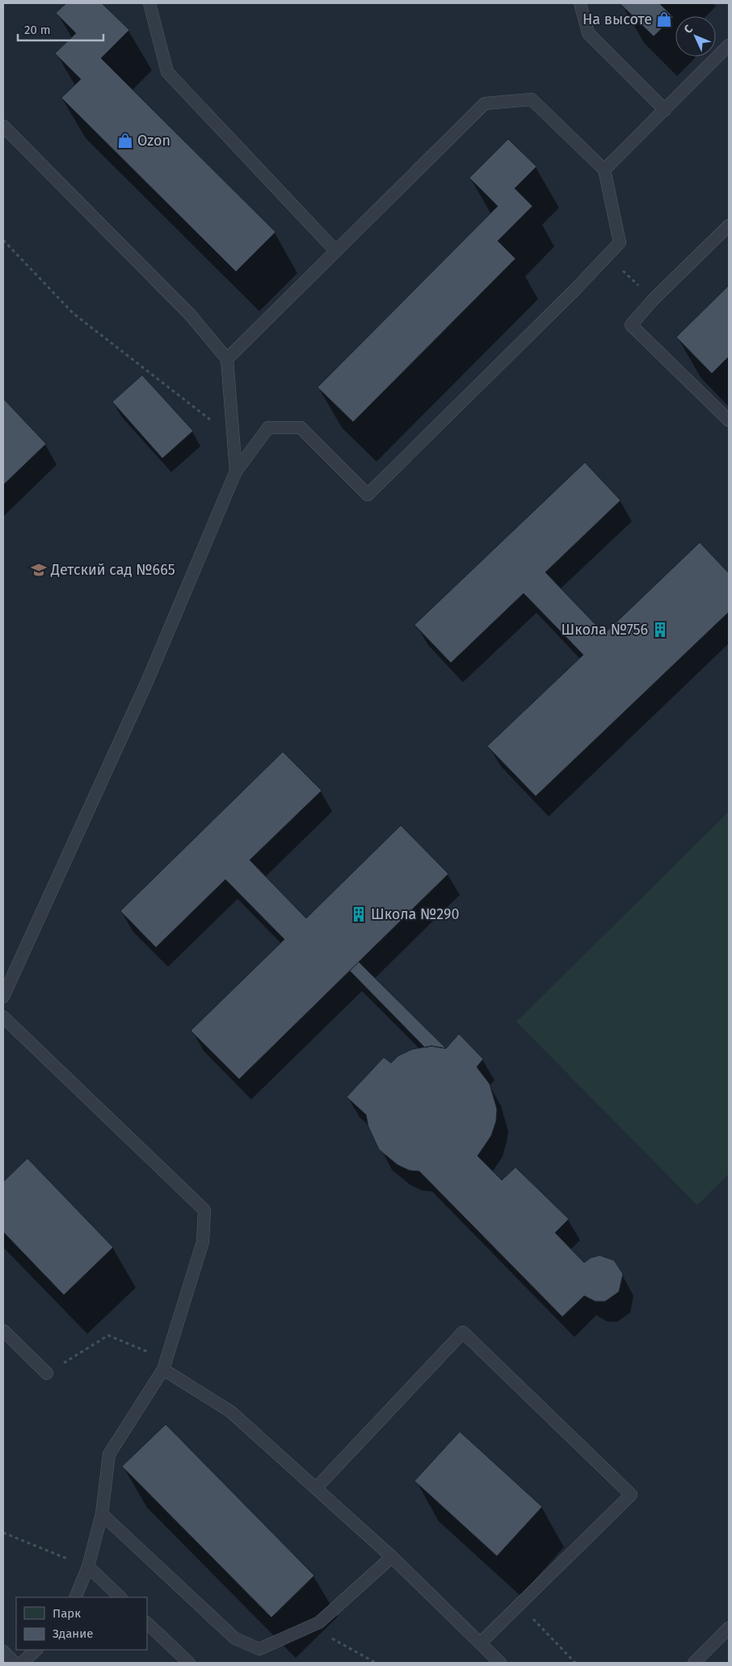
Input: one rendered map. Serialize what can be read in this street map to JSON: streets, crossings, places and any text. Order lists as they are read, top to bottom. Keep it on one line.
{"places":{"shop":["На высоте","Ozon"],"school or university":["Детский сад №665"],"building":["Школа №756","Школа №290"]},"legend":["Парк","Здание"],"scale_bar":"20 m","north":"top left"}
